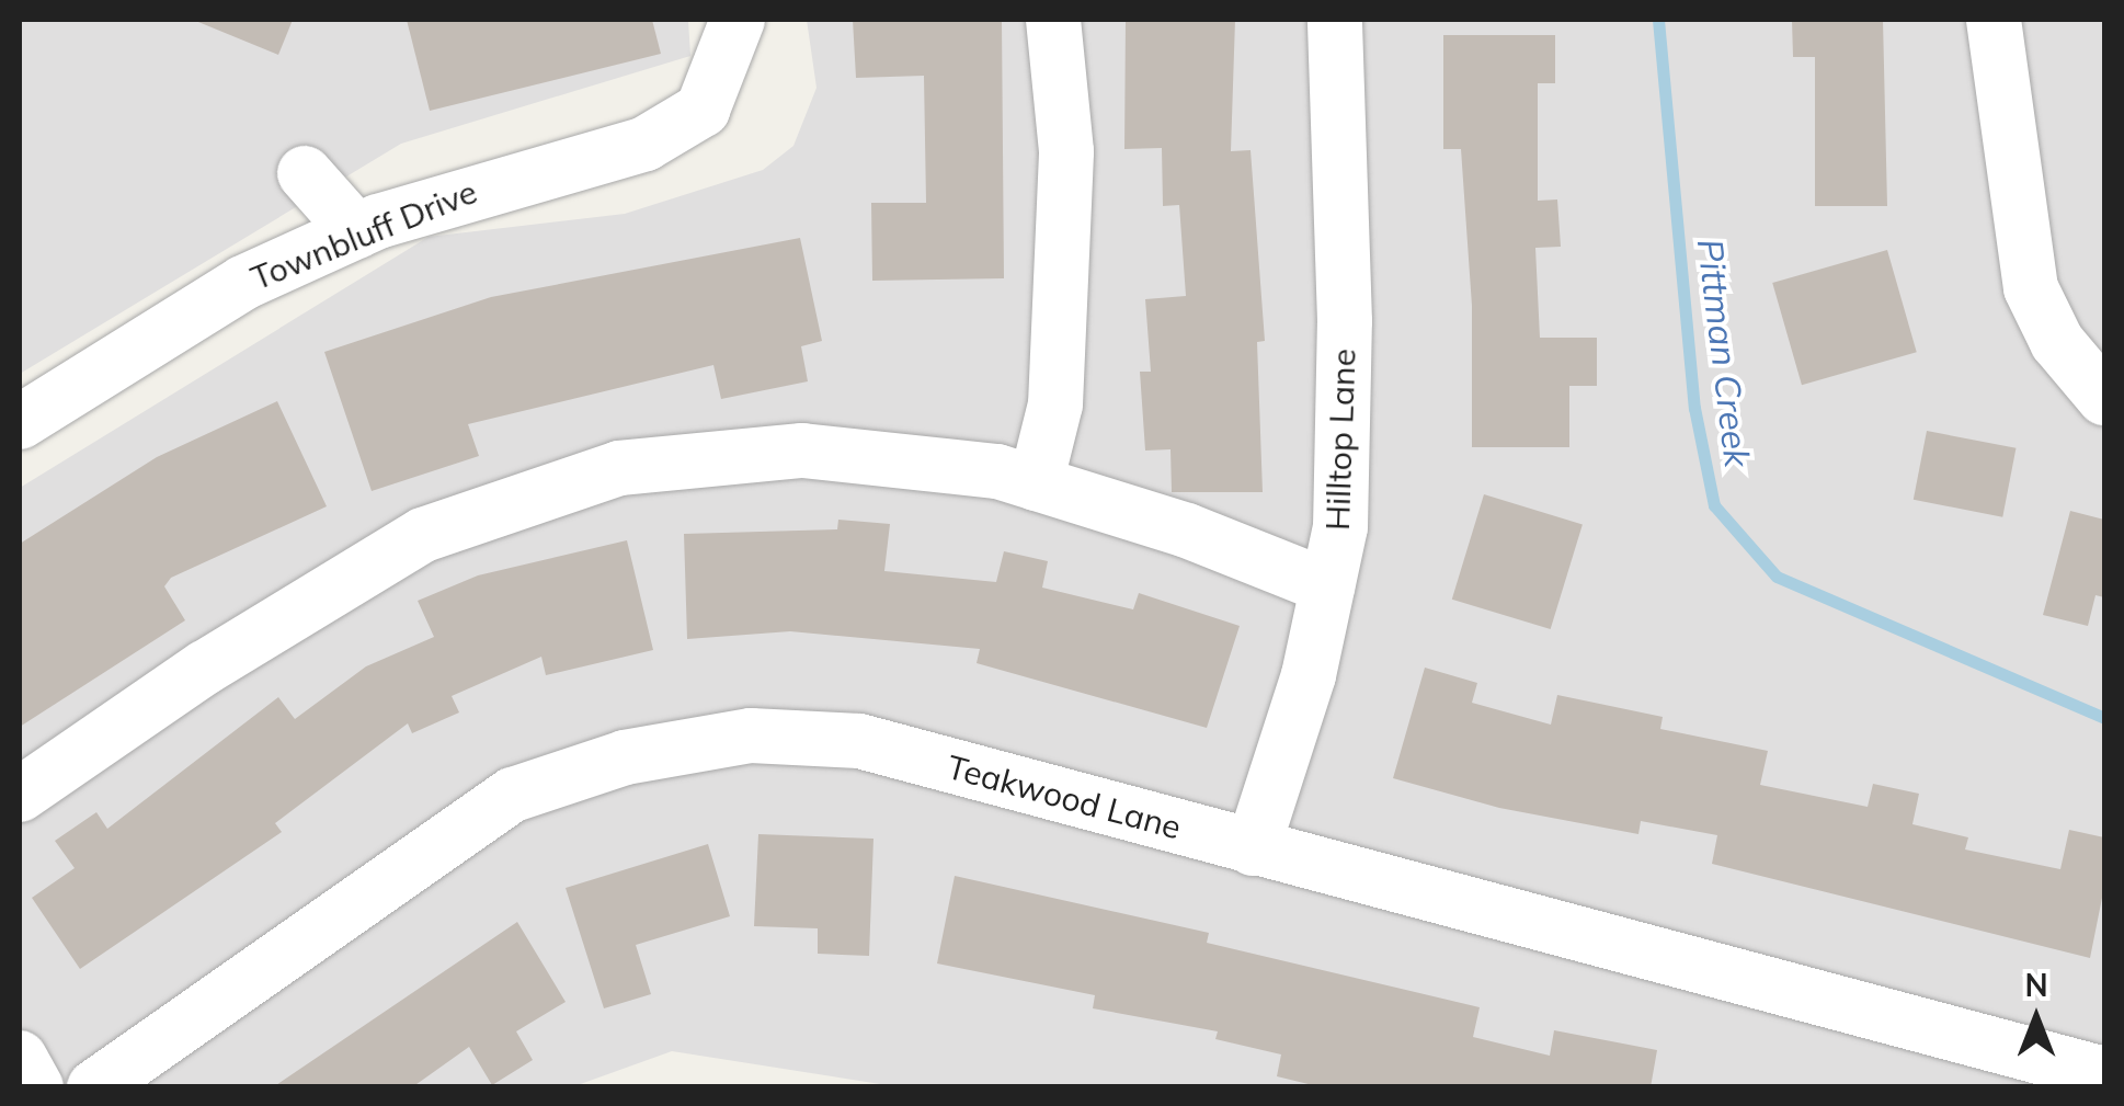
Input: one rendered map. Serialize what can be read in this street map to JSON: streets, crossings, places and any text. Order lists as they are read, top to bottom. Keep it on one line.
{"streets":{"street":["Townbluff Drive","Hilltop Lane","Teakwood Lane"]},"crossings":[["Hilltop Lane","Teakwood Lane"]],"water":["Pittman Creek"],"north":"top"}
